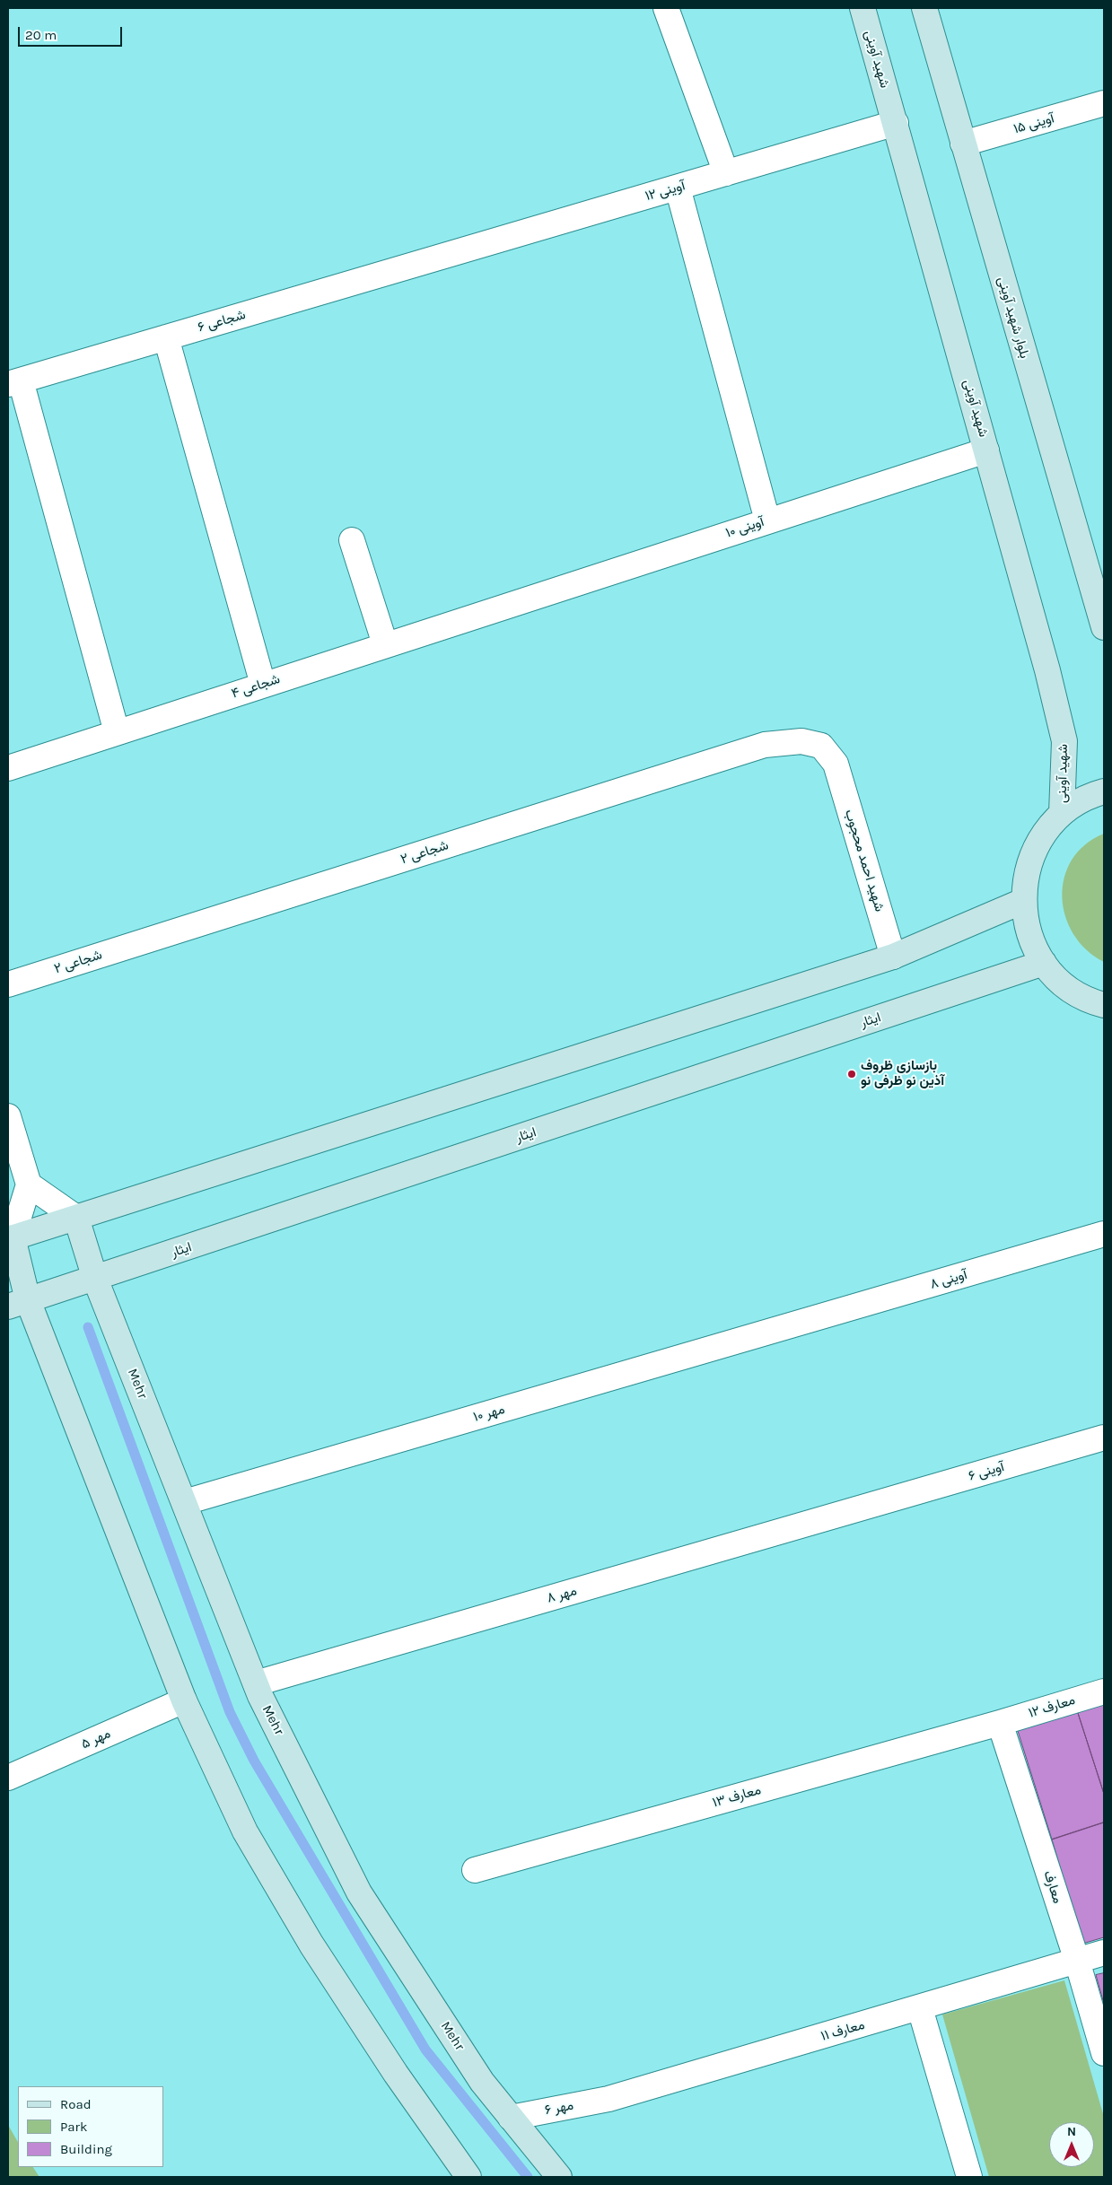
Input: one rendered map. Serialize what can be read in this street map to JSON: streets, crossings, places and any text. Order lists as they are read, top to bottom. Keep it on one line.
{"streets":{"street":["شهید آوینی","آوینی ۱۵","۱۲ آوینی","بلوار شهید آوینی","شجاعی ۶","۱۰ آوینی","شجاعی ۴","شجاعی ۲","شهید احمد محجوب","ایثار","۸ آوینی","Mehr","مهر ۱۰","۶ آوینی","مهر ۸","معارف ۱۲","مهر ۵","معارف ۱۳","معارف","معارف ۱۱","مهر ۶"]},"crossings":[["شهید آوینی","۱۲ آوینی"],["شهید آوینی","۱۰ آوینی"],["آوینی ۱۵","بلوار شهید آوینی"],["۱۲ آوینی","شجاعی ۶"],["۱۰ آوینی","شجاعی ۴"],["شجاعی ۲","شهید احمد محجوب"],["ایثار","Mehr"],["۸ آوینی","مهر ۱۰"],["Mehr","مهر ۱۰"],["Mehr","مهر ۸"],["Mehr","مهر ۶"],["۶ آوینی","مهر ۸"],["معارف ۱۲","معارف ۱۳"],["معارف ۱۲","معارف"],["معارف ۱۳","معارف"],["معارف","معارف ۱۱"],["معارف ۱۱","مهر ۶"]],"places":["بازسازی ظروف آذین نو ظرفی نو"],"legend":["Road","Park","Building"],"scale_bar":"20 m","north":"top"}
